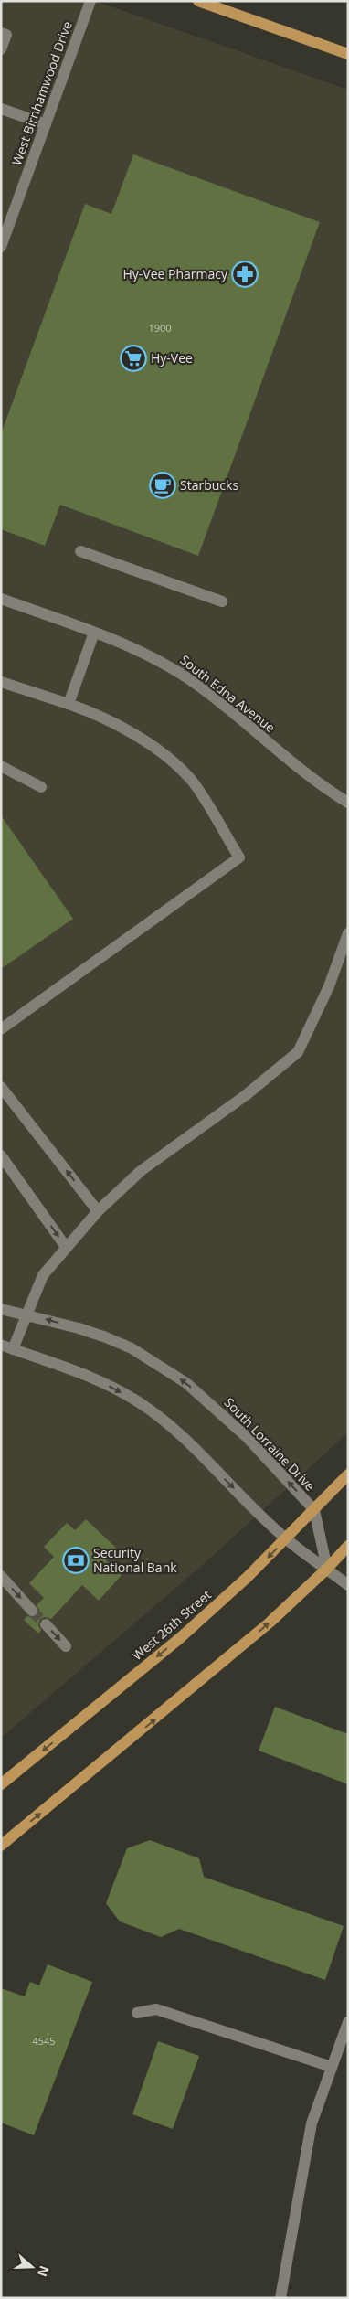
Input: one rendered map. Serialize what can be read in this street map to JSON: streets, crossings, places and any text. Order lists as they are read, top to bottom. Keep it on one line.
{"streets":{"main road":["West 26th Street"],"street":["West Birnhamwood Drive","South Edna Avenue","South Lorraine Drive"]},"crossings":[["South Lorraine Drive","West 26th Street"]],"places":{"pharmacy":["Hy-Vee Pharmacy"],"supermarket":["Hy-Vee"],"cafe":["Starbucks"],"bank":["Security National Bank"]},"house_numbers":["1900","4545"],"north":"right"}
